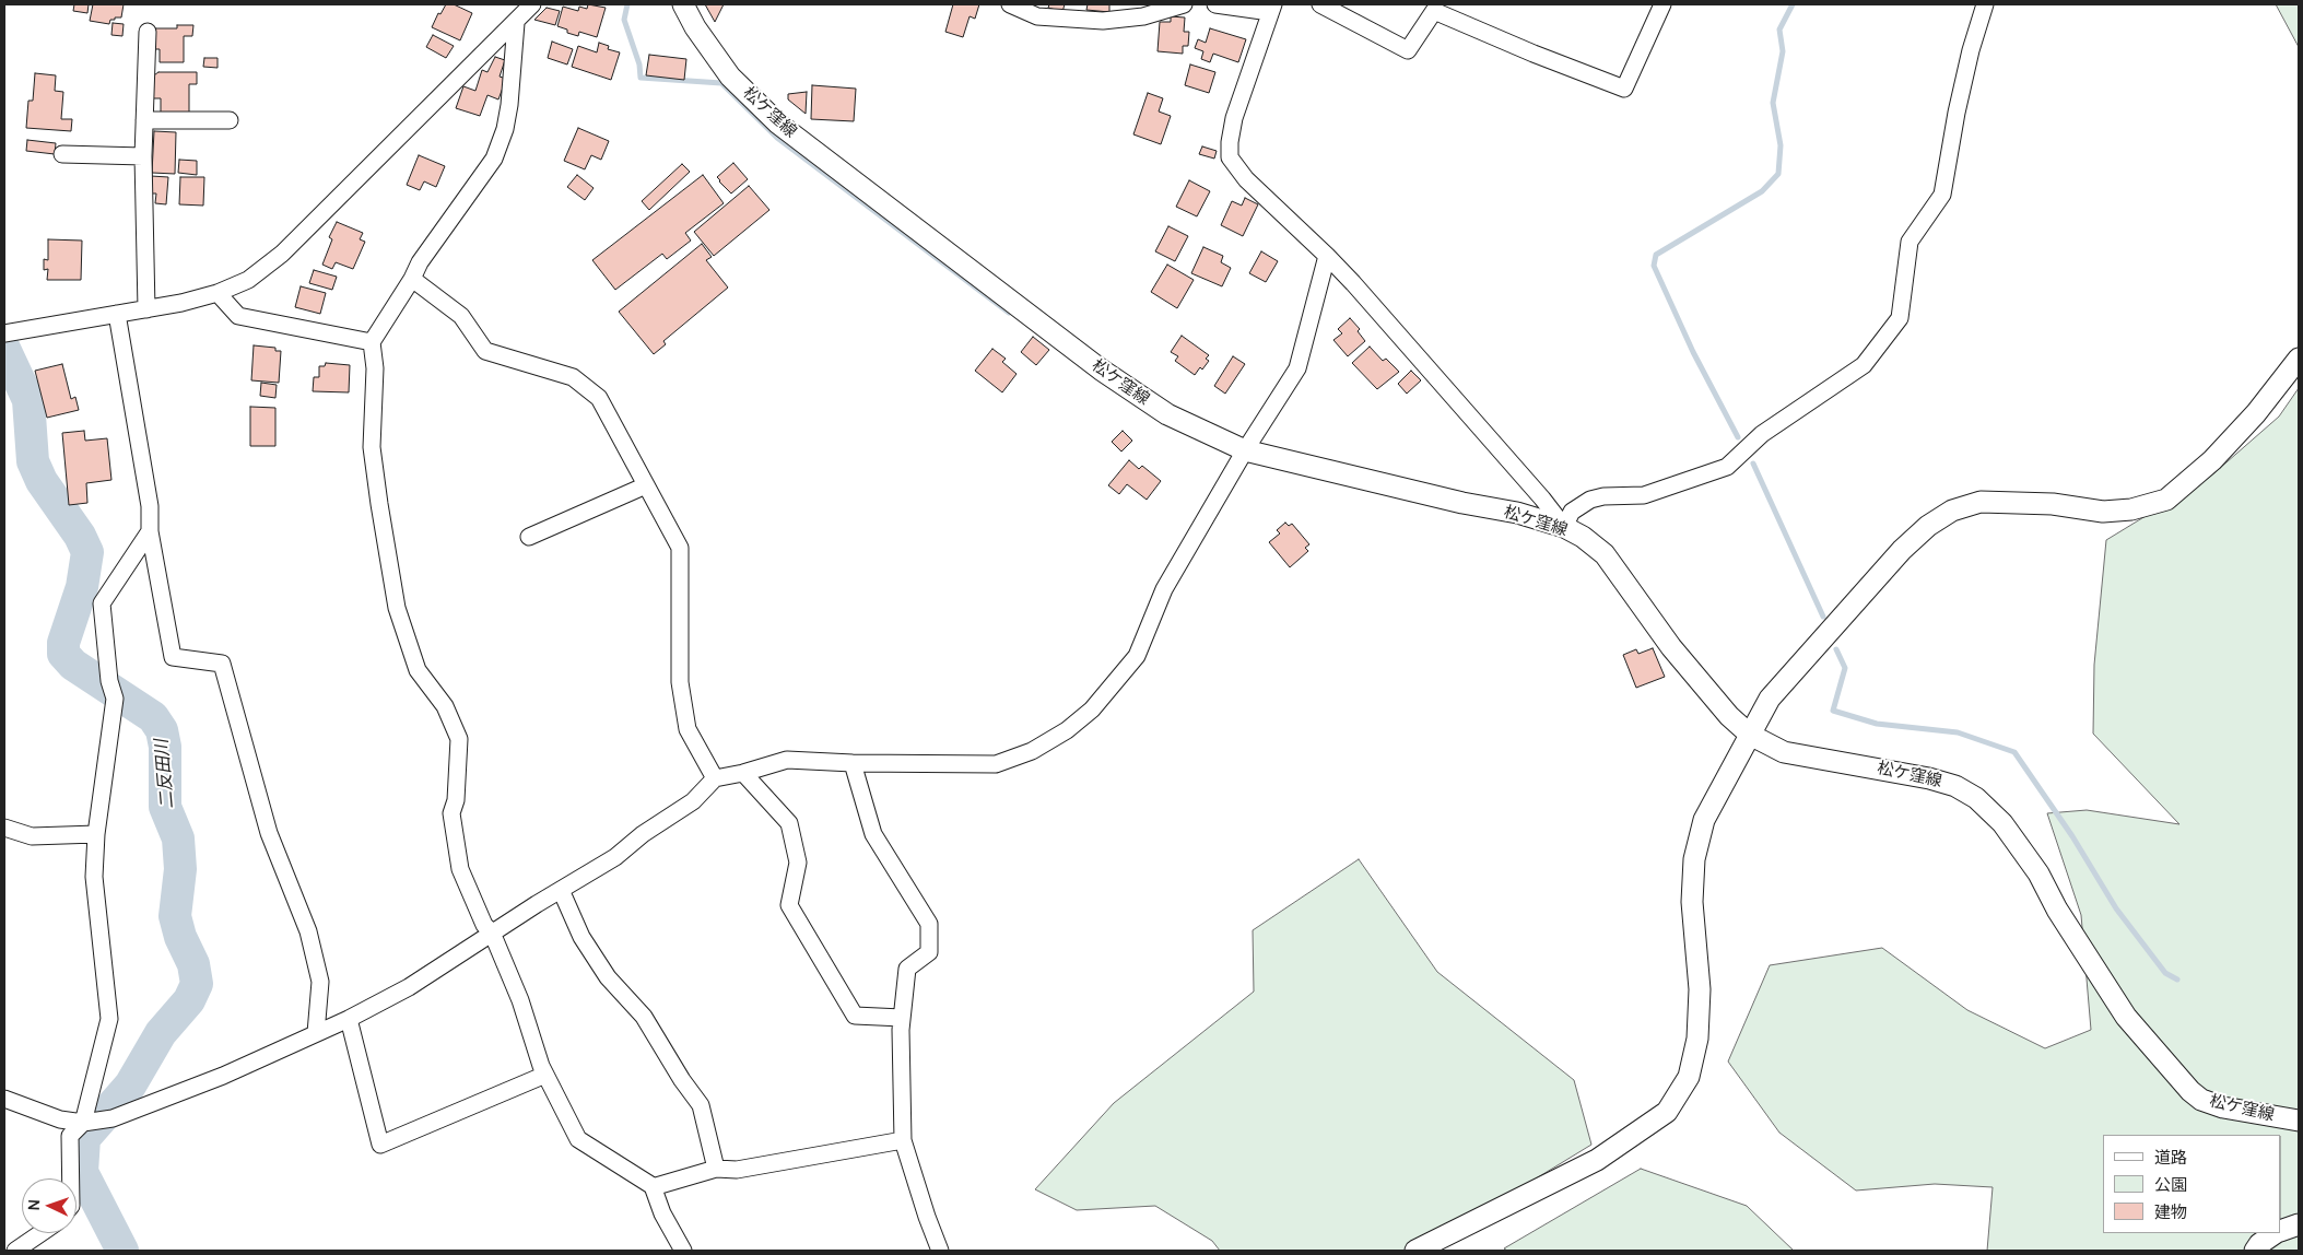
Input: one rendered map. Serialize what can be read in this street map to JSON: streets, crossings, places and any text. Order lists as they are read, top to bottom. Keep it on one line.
{"streets":{"street":["松ケ窪線"]},"water":["二反田川"],"legend":["道路","公園","建物"],"north":"left"}
